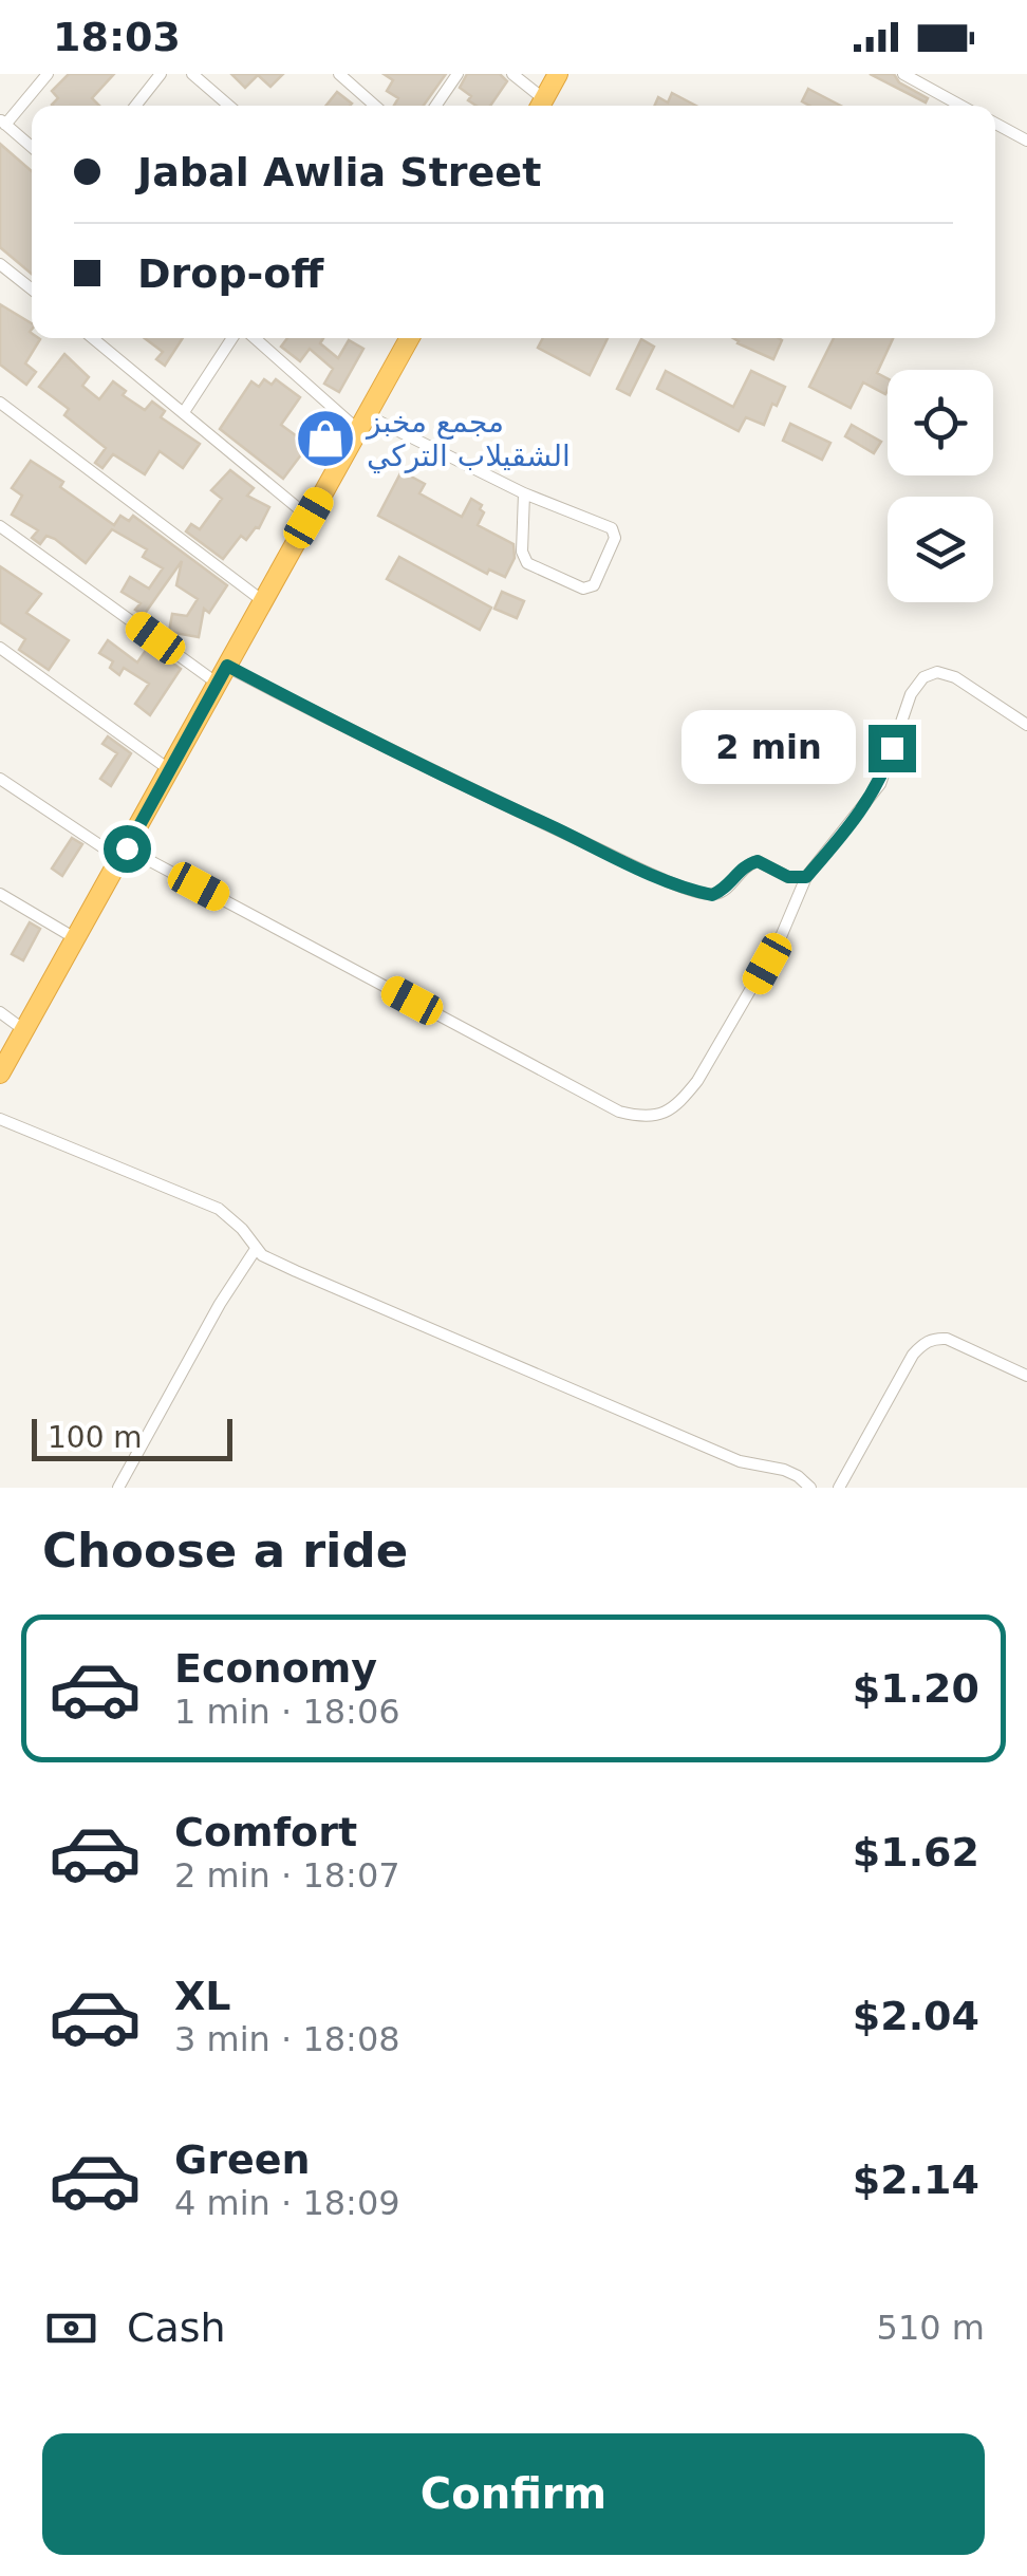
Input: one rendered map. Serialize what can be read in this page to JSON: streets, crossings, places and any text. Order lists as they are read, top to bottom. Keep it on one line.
{"places":{"shop":["مجمع مخبز الشقيلاب التركي"]},"scale_bar":"100 m","page":{"status":"18:03","banner":["Jabal Awlia Street","Drop-off"],"bubble":"2 min","scale":"100 m","heading":"Choose a ride","list":[{"name":"Economy","note":"1 min · 18:06","value":"$1.20"},{"name":"Comfort","note":"2 min · 18:07","value":"$1.62"},{"name":"XL","note":"3 min · 18:08","value":"$2.04"},{"name":"Green","note":"4 min · 18:09","value":"$2.14"}],"pay":["Cash","510 m"],"buttons":"Confirm"}}
